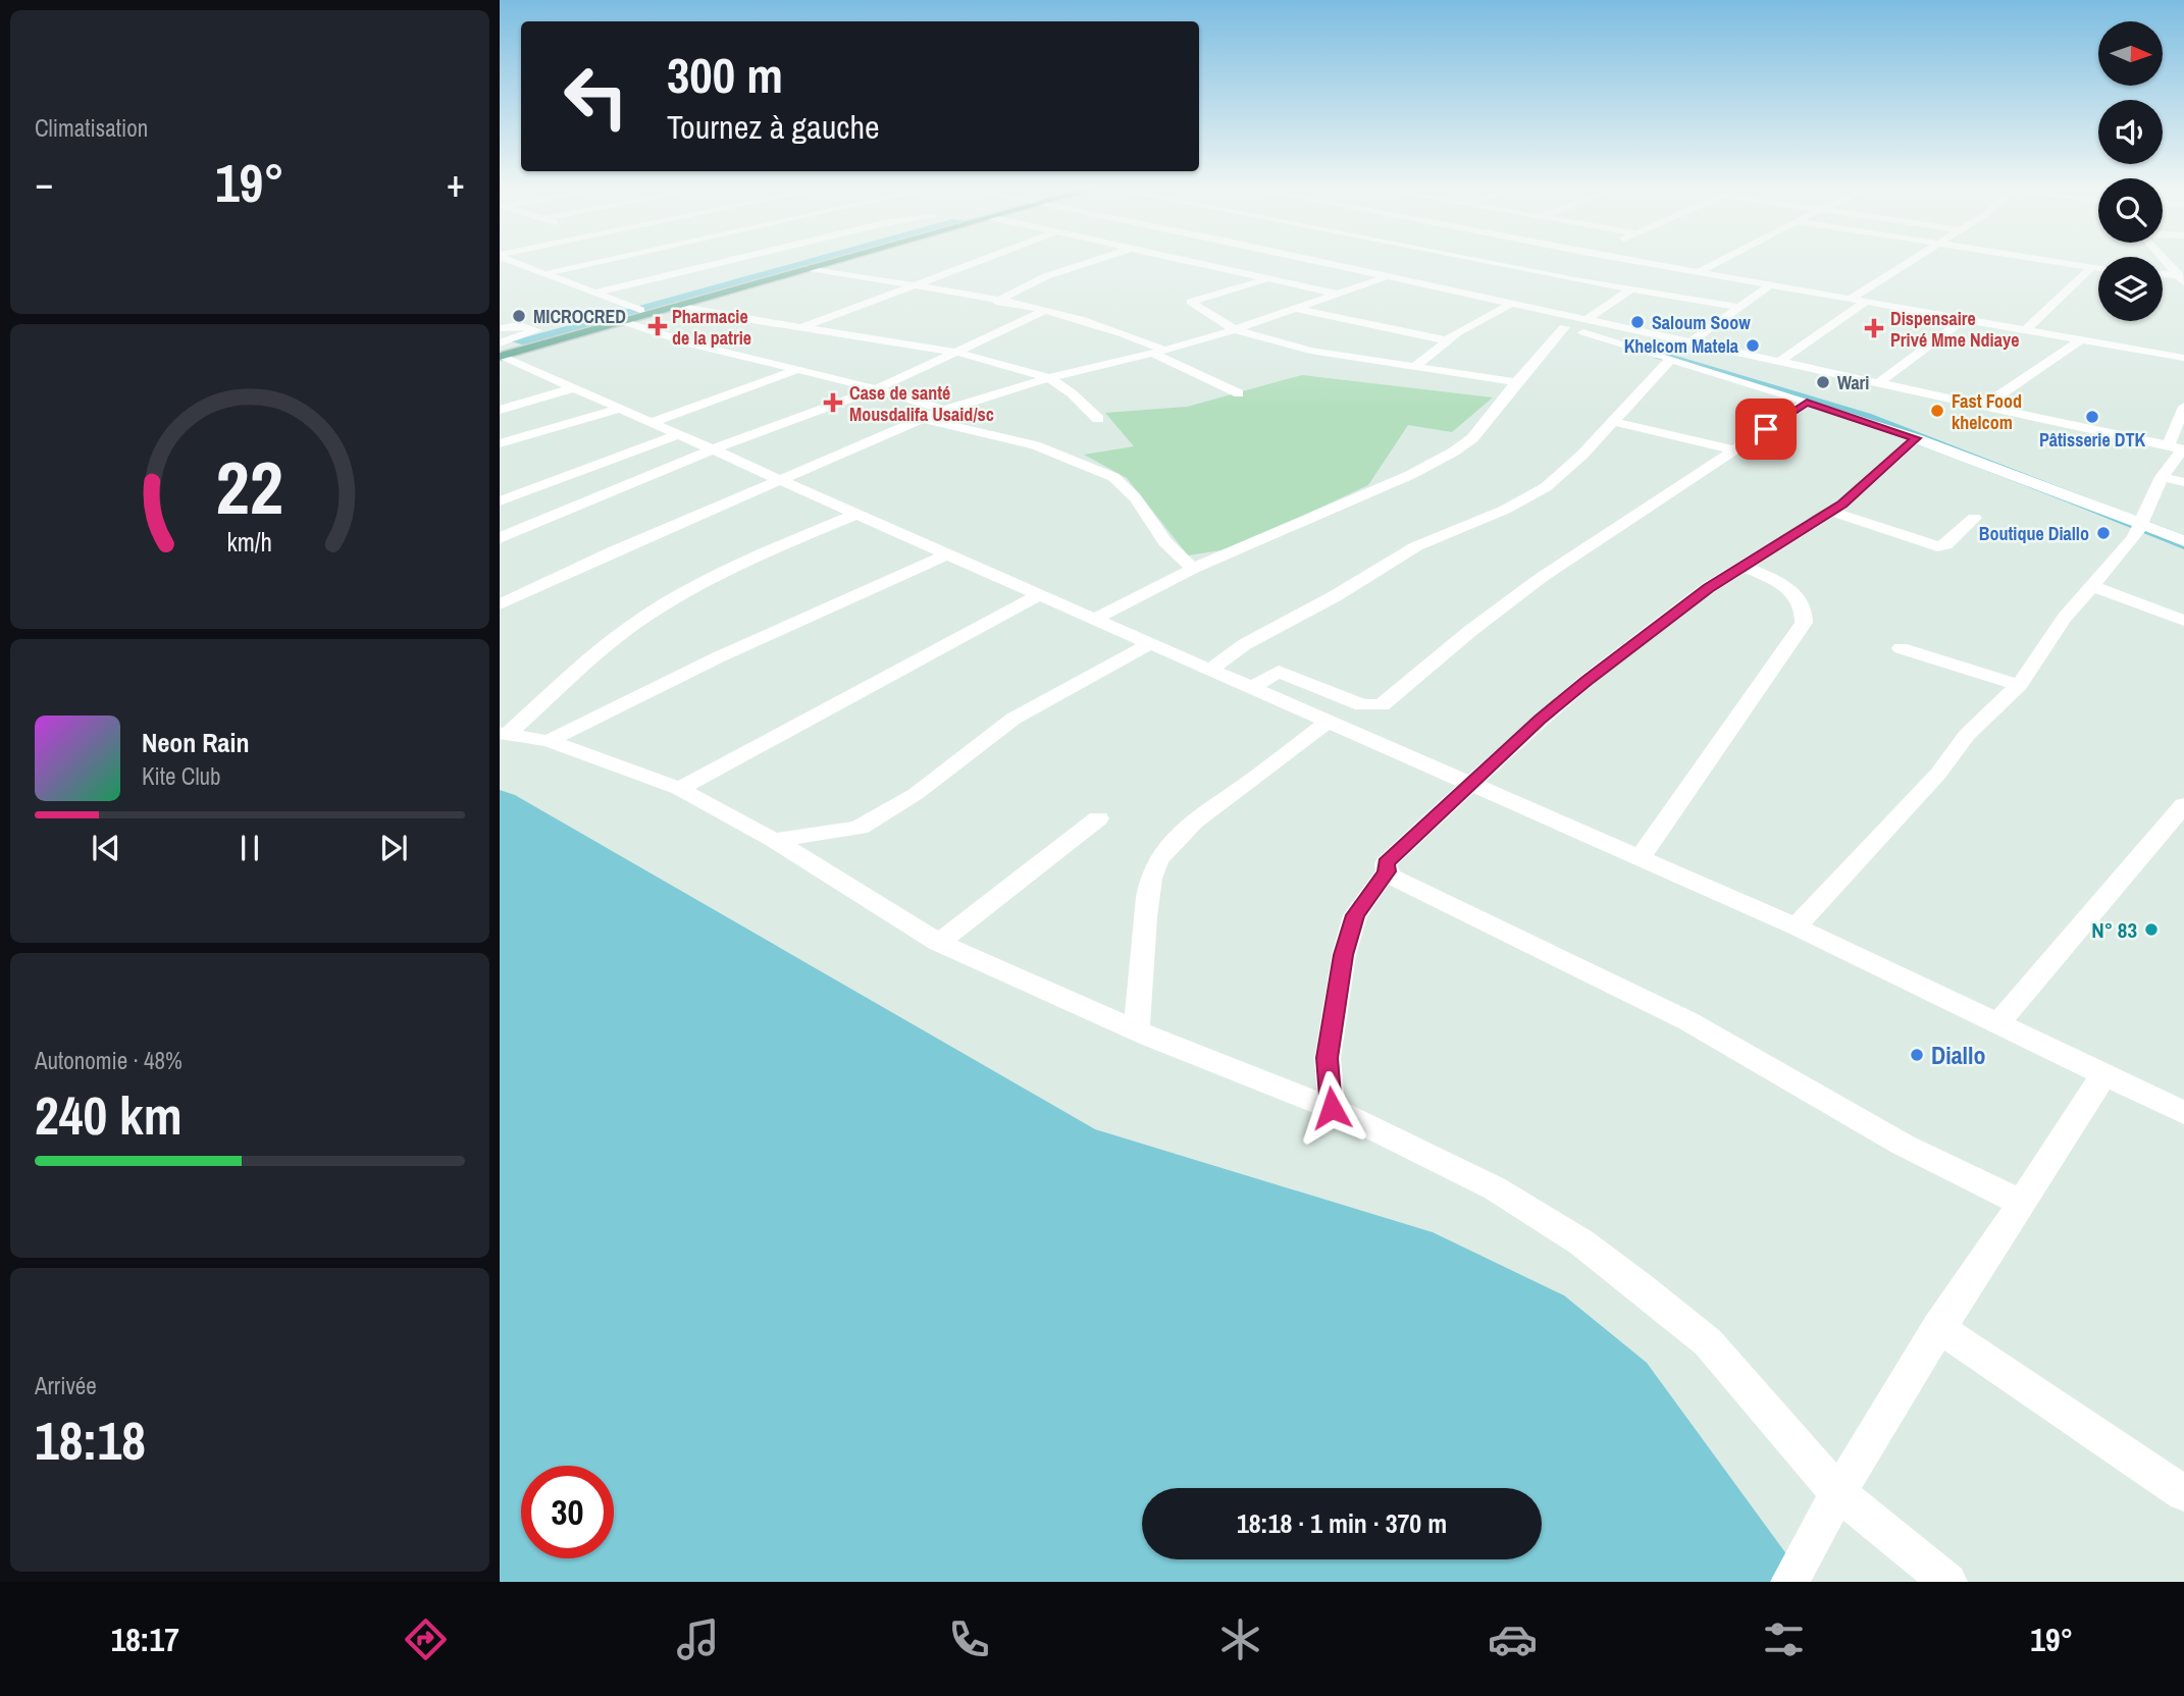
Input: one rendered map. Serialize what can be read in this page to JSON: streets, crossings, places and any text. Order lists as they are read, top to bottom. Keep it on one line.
{"places":{"other":["MICROCRED","Saloum Soow","Khelcom Matela","Wari","Fast Food khelcom","Pâtisserie DTK","Boutique Diallo","N° 83","Diallo"],"health":["Pharmacie de la patrie","Dispensaire Privé Mme Ndiaye","Case de santé Mousdalifa Usaid/sc"]},"north":"right","page":{"tile":["Climatisation",["Autonomie · 48%","240 km"],["Arrivée","18:18"]],"turn":["300 m","Tournez à gauche"],"heat":["−","19°","+"],"song":["Neon Rain","Kite Club"],"limit":"30","trip":"18:18 · 1 min · 370 m","tabs":["18:17","19°"],"gauge":["22","km/h"]}}
